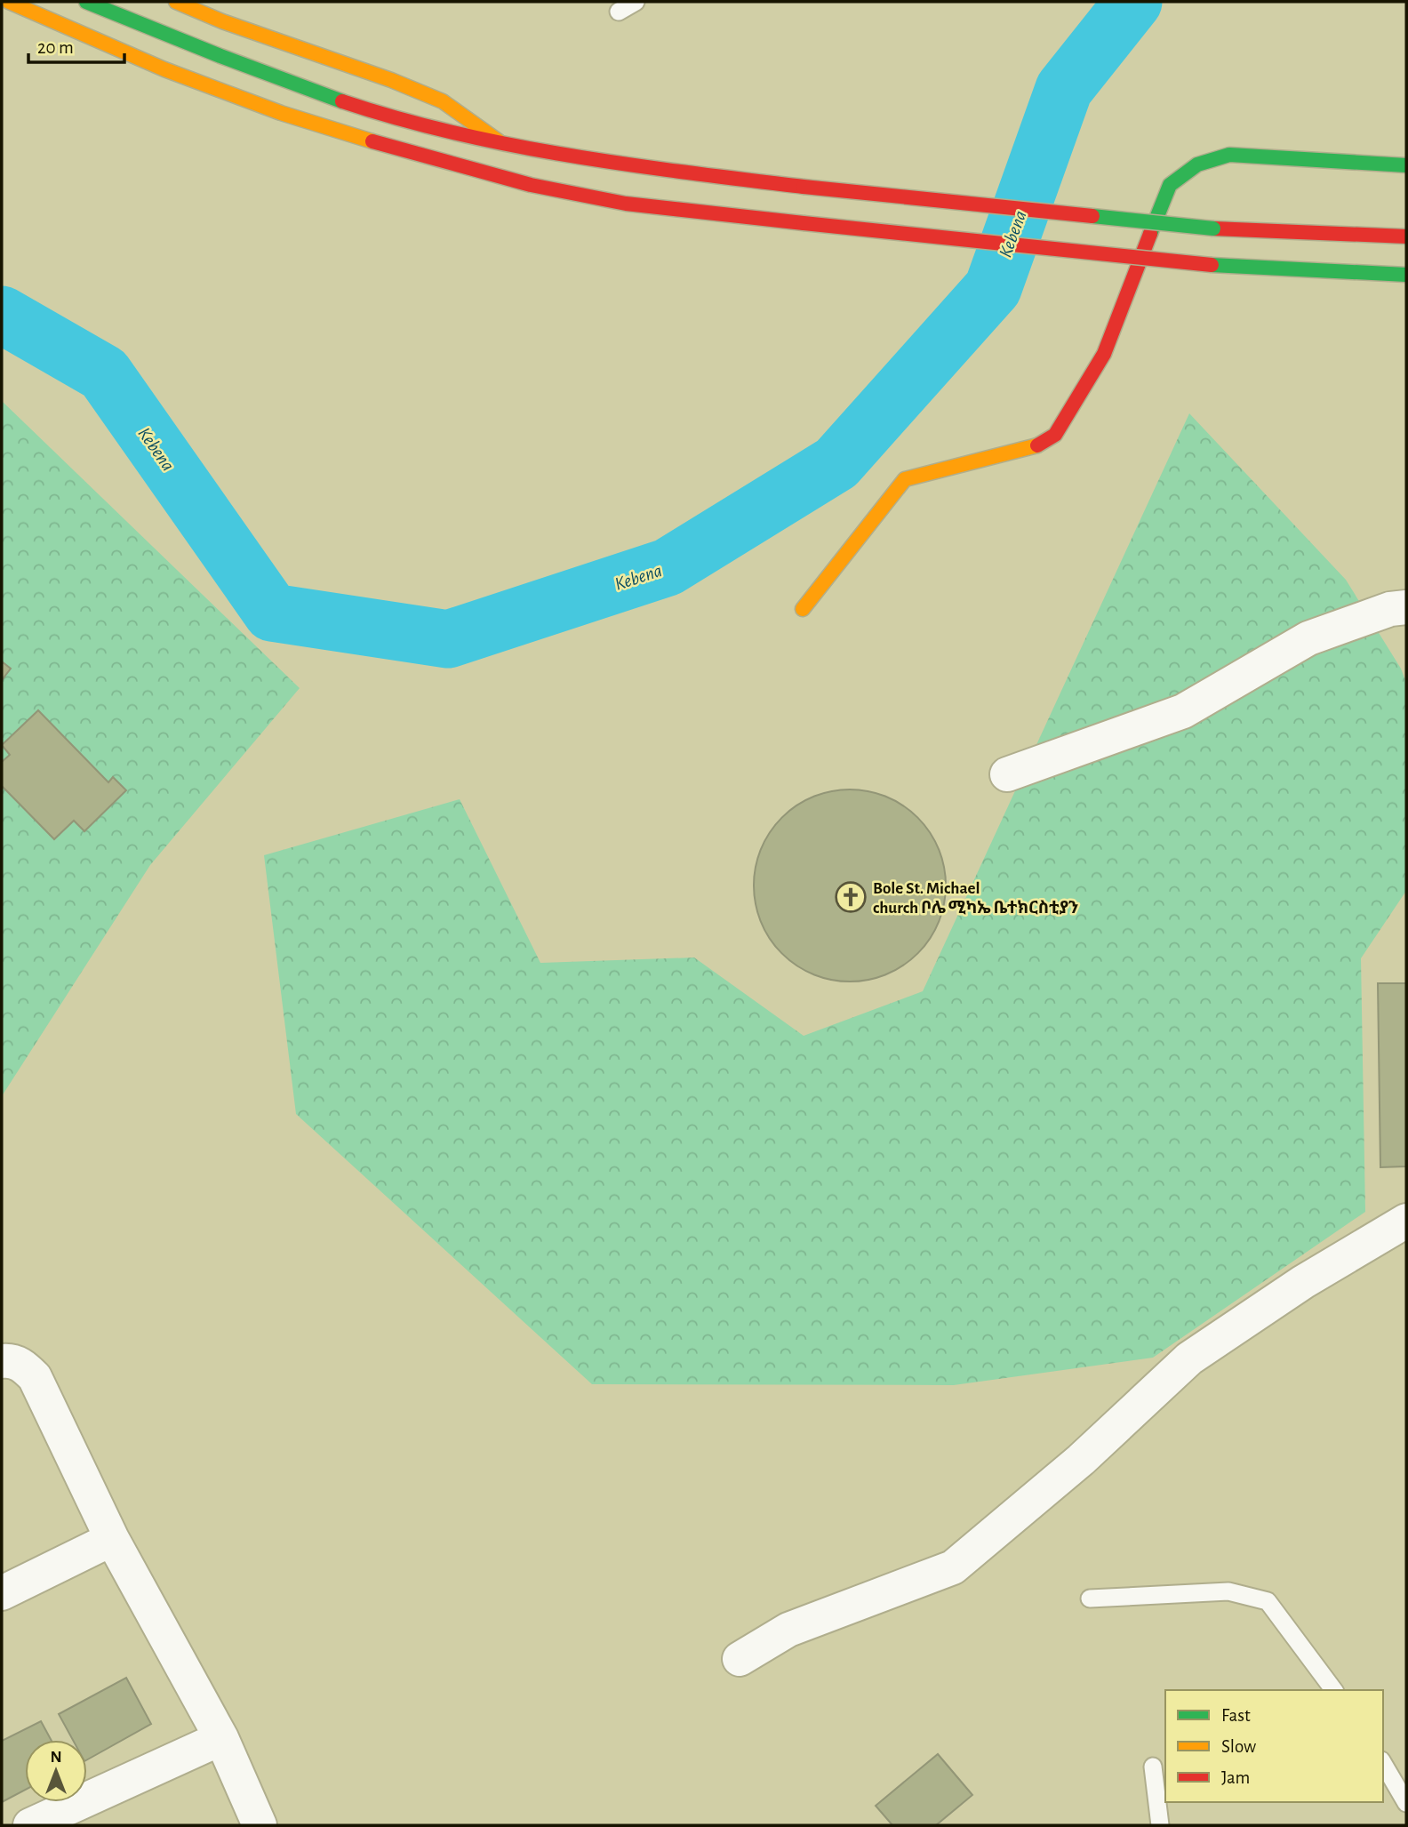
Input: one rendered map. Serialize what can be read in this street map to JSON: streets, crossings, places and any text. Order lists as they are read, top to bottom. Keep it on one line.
{"water":["Kebena"],"places":{"church":["Bole St. Michael church ቦሌ ሚካኤ ቤተክርስቲያን"]},"legend":["Fast","Slow","Jam"],"scale_bar":"20 m","north":"top"}
